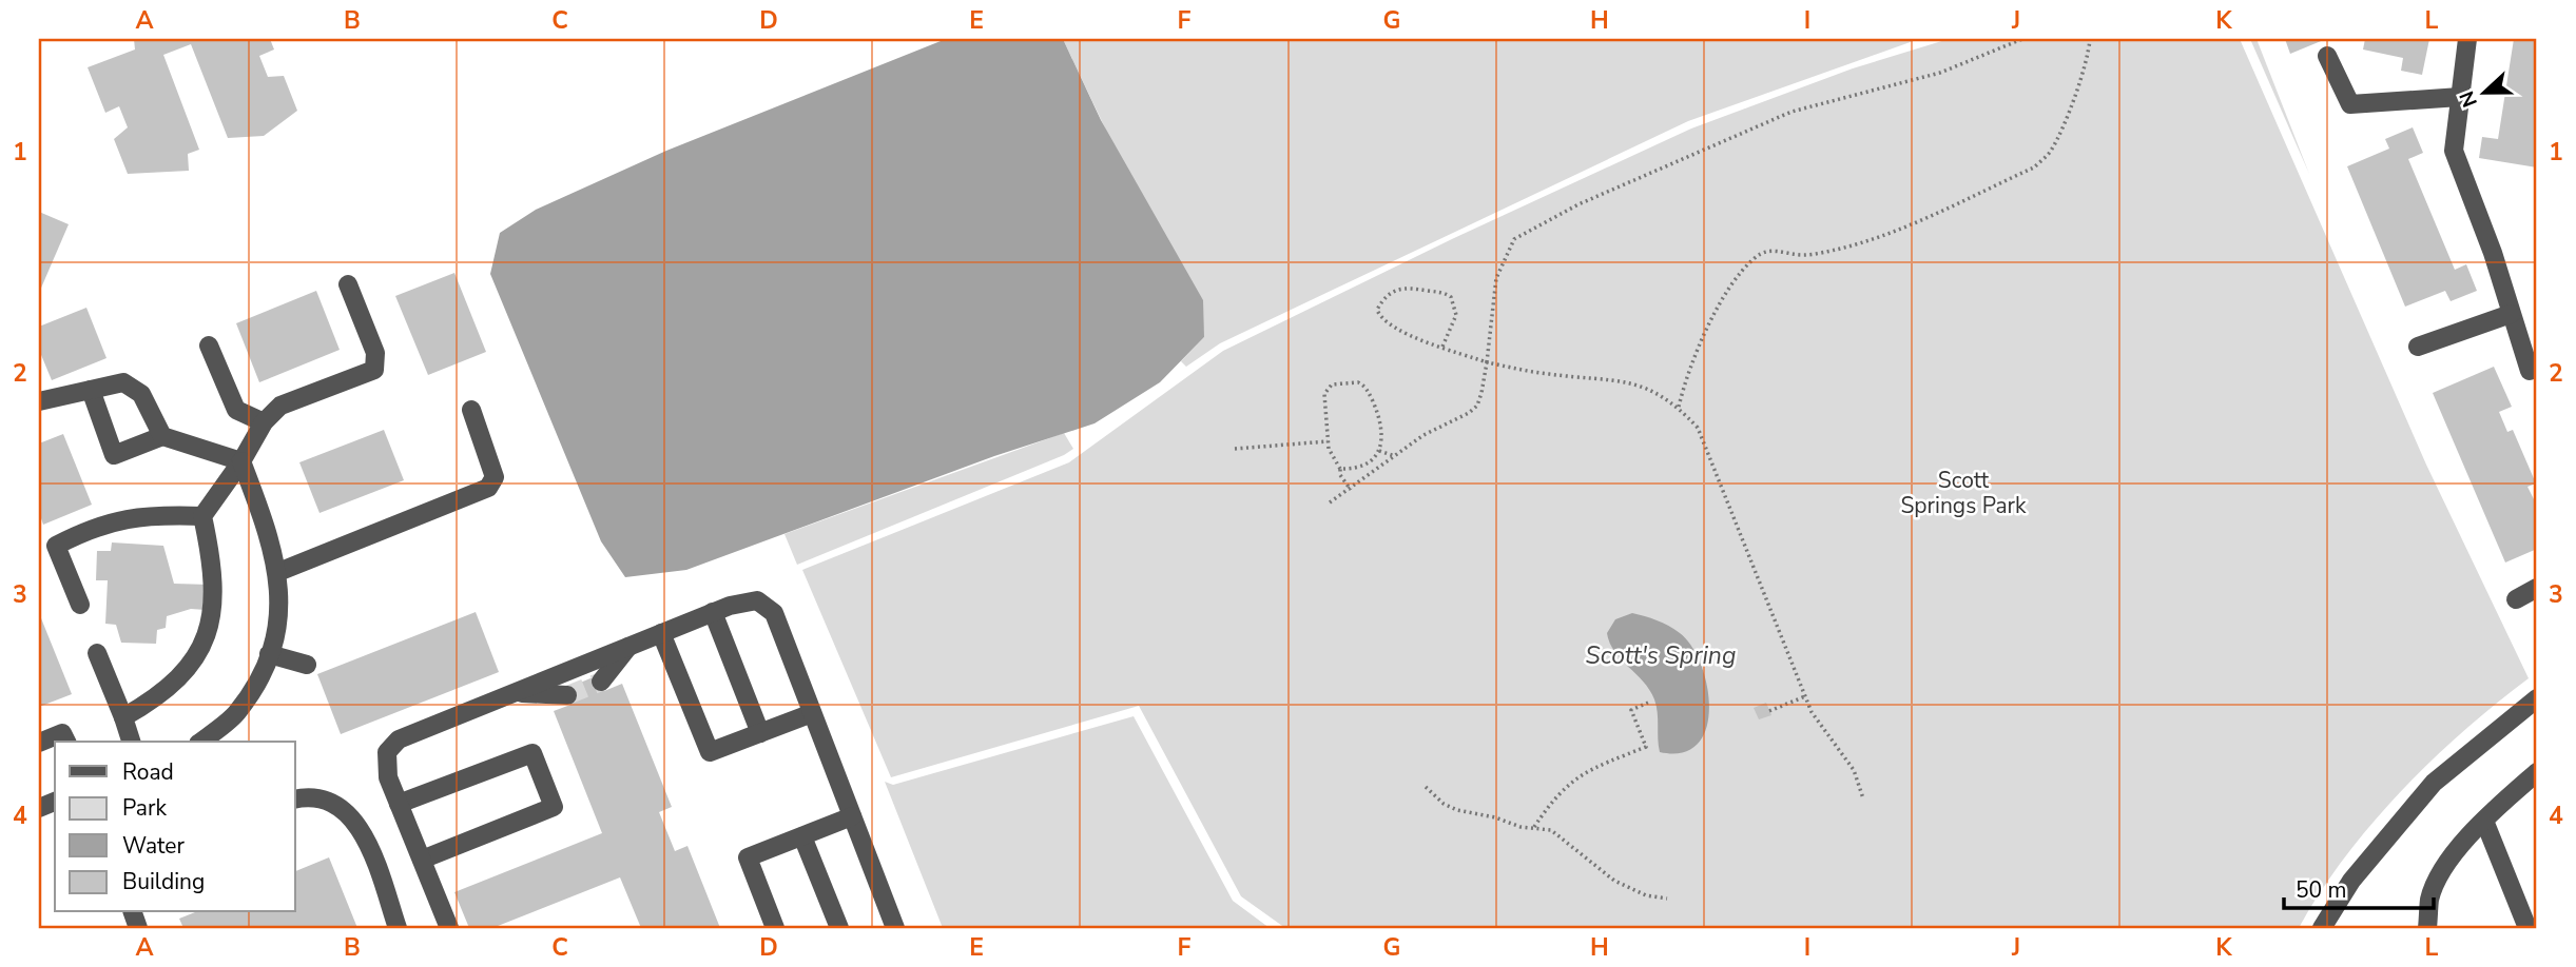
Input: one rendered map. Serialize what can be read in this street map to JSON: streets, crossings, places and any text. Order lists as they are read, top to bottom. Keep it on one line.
{"water":["Scott's Spring"],"parks":["Scott Springs Park"],"legend":["Road","Park","Water","Building"],"scale_bar":"50 m","north":"left","grid":{"columns":["A","B","C","D","E","F","G","H","I","J","K","L"],"rows":["1","2","3","4"]}}
